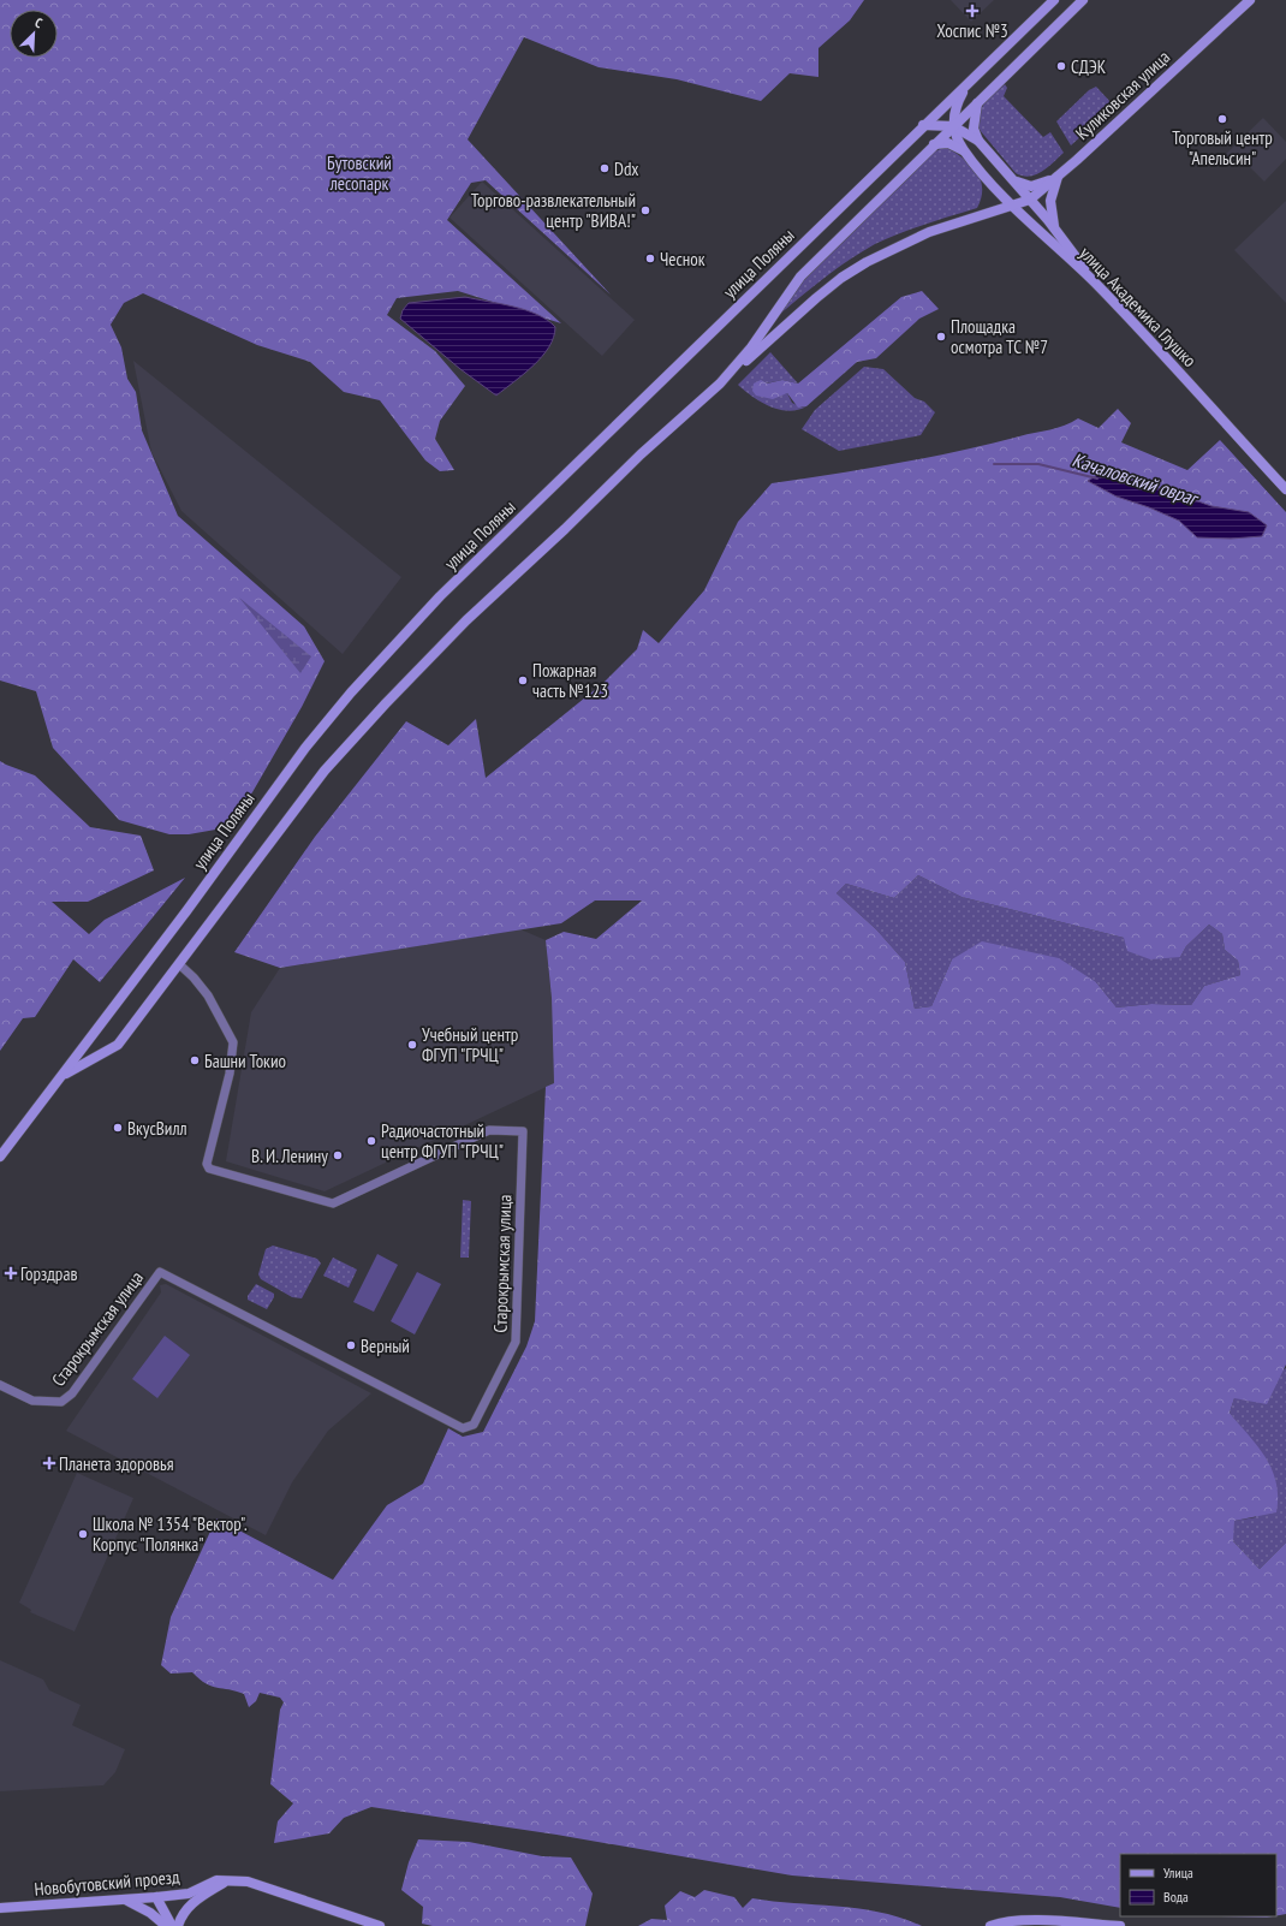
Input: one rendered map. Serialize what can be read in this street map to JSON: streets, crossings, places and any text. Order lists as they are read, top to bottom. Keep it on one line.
{"streets":{"main road":["Куликовская улица","улица Поляны","улица Академика Глушко","Новобутовский проезд"],"street":["Старокрымская улица"]},"crossings":[["Куликовская улица","улица Академика Глушко"]],"water":["Качаловский овраг"],"parks":["Бутовский лесопарк"],"places":{"health":["Хоспис №3","Горздрав","Планета здоровья"],"other":["СДЭК","Торговый центр \"Апельсин\"","Ddx","Торгово-развлекательный центр \"ВИВА!\"","Чеснок","Площадка осмотра ТС №7","Пожарная часть №123","Учебный центр ФГУП \"ГРЧЦ\"","Башни Токио","ВкусВилл","Радиочастотный центр ФГУП \"ГРЧЦ\"","В. И. Ленину","Верный","Школа № 1354 \"Вектор\". Корпус \"Полянка\""]},"legend":["Улица","Вода"],"north":"top right"}
